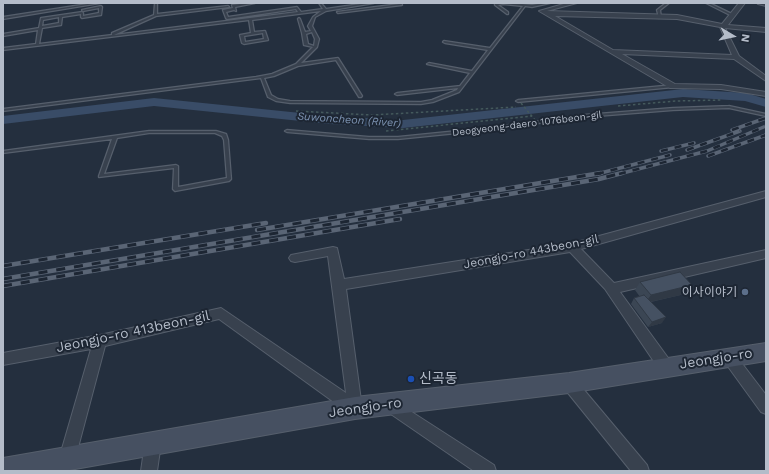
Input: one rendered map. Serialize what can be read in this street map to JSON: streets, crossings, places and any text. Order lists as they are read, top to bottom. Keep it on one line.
{"streets":{"street":["Jeongjo-ro 443beon-gil","Jeongjo-ro 413beon-gil","Jeongjo-ro"],"lane":["Deogyeong-daero 1076beon-gil"]},"crossings":[["Jeongjo-ro 443beon-gil","Jeongjo-ro"],["Jeongjo-ro 413beon-gil","Jeongjo-ro"]],"water":["Suwoncheon (River)"],"places":["이사이야기","신곡동"],"north":"right"}
